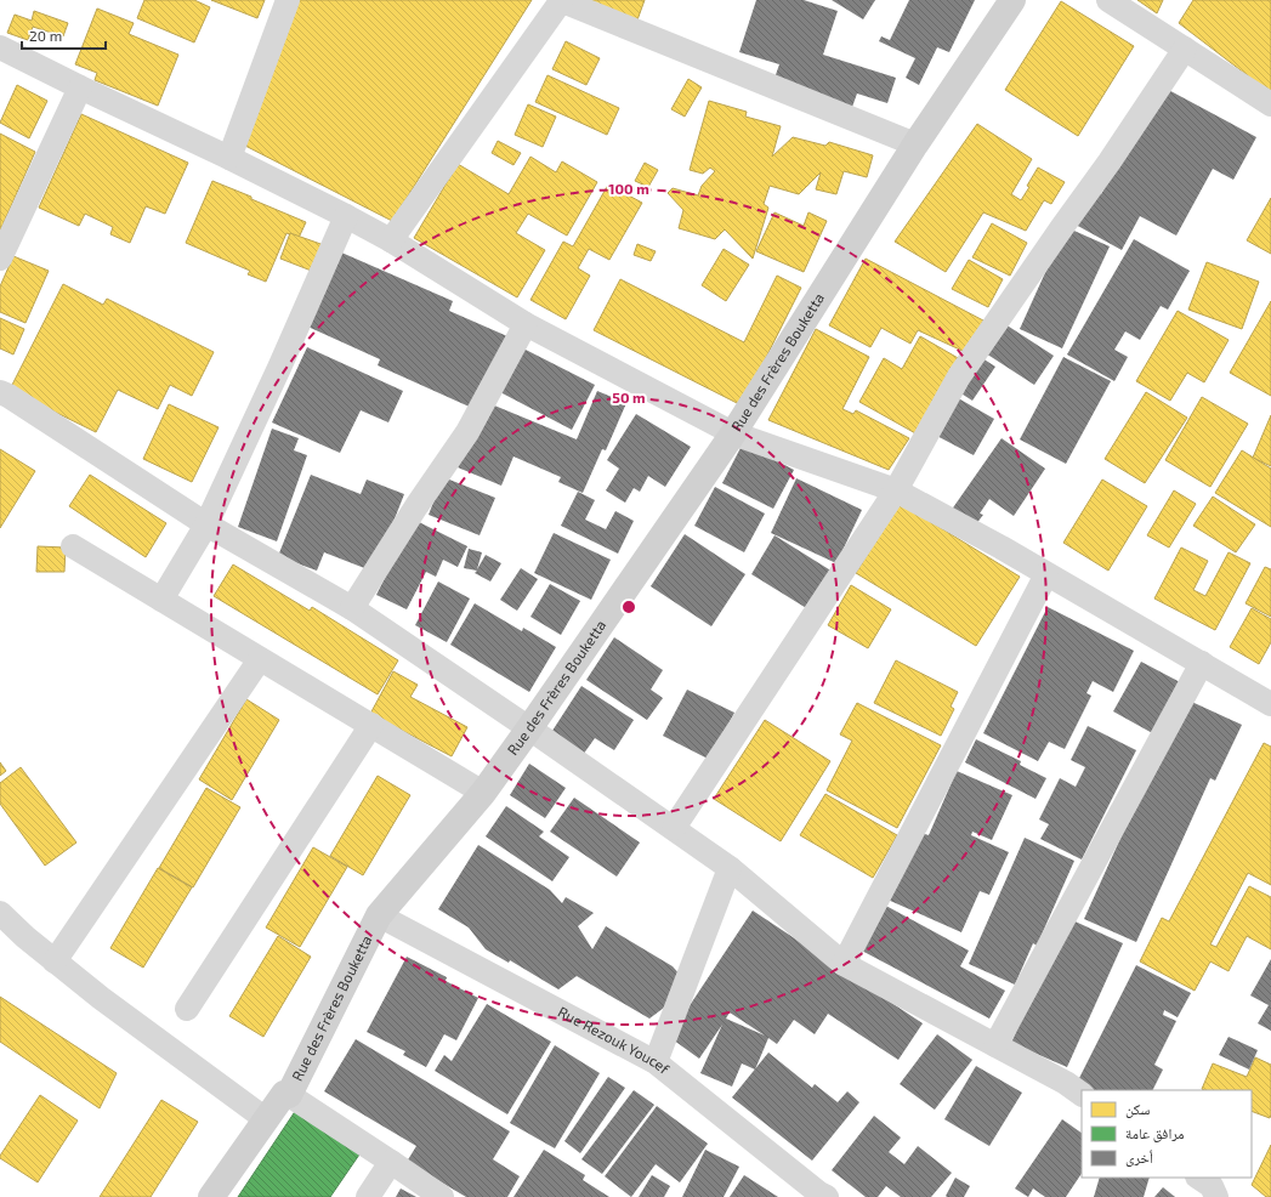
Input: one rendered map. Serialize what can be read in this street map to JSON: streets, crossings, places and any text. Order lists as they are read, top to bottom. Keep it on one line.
{"streets":{"main road":["Rue des Frères Bouketta"],"street":["Rue Rezouk Youcef"]},"crossings":[["Rue des Frères Bouketta","Rue Rezouk Youcef"]],"legend":["سكن","مرافق عامة","أخرى"],"scale_bar":"20 m","rings":["100 m","50 m"]}
